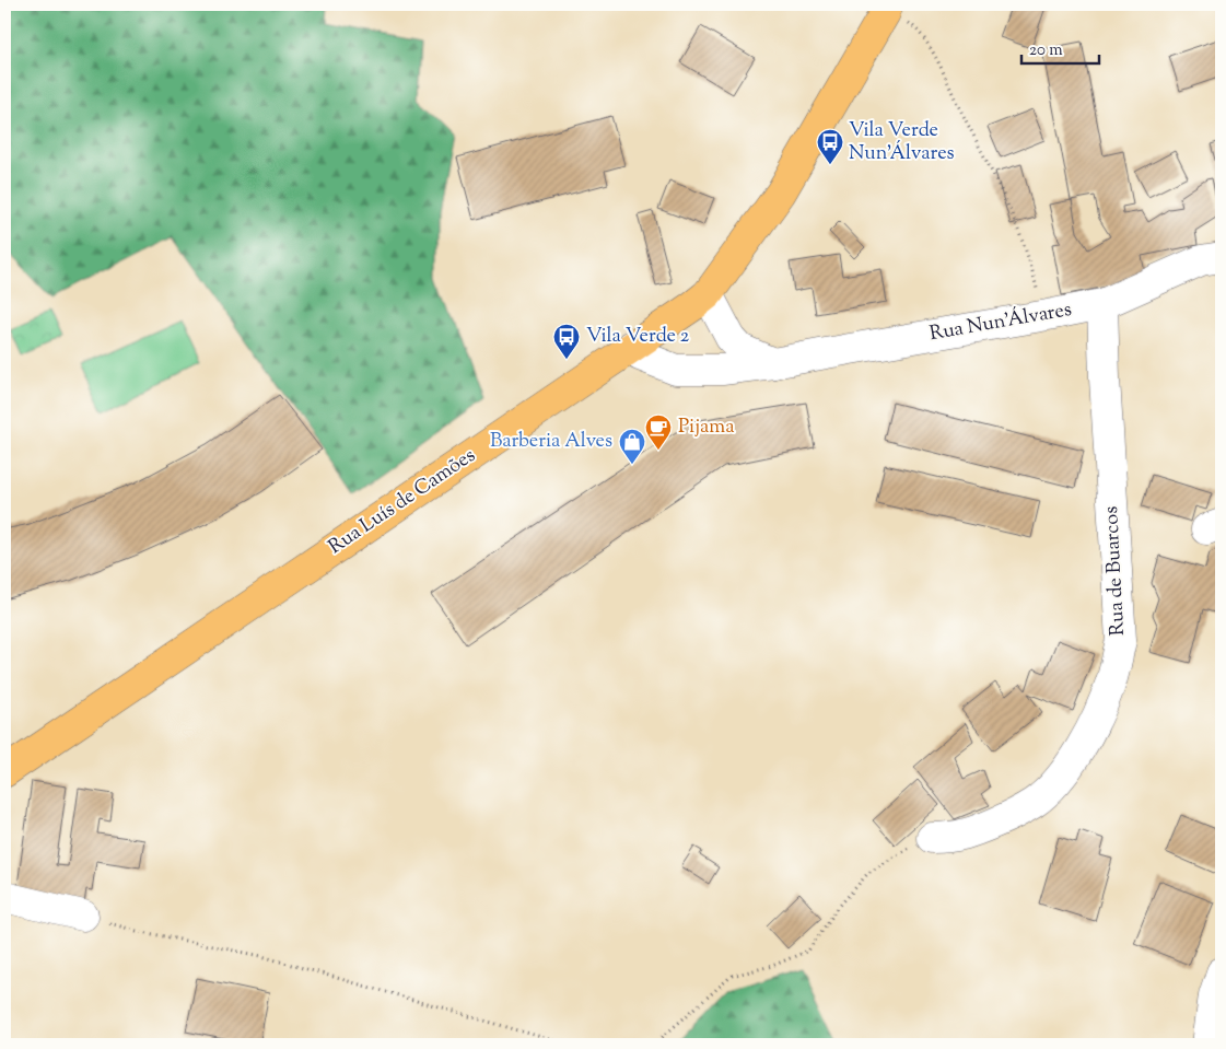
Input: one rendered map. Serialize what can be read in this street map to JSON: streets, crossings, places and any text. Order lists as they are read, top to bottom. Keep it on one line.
{"streets":{"main road":["Rua Luís de Camões"],"street":["Rua Nun'Álvares","Rua de Buarcos"]},"crossings":[["Rua Nun'Álvares","Rua Luís de Camões"],["Rua Nun'Álvares","Rua de Buarcos"]],"places":{"bus stop":["Vila Verde Nun'Álvares","Vila Verde 2"],"cafe":["Pijama"],"shop":["Barberia Alves"]},"scale_bar":"20 m"}
